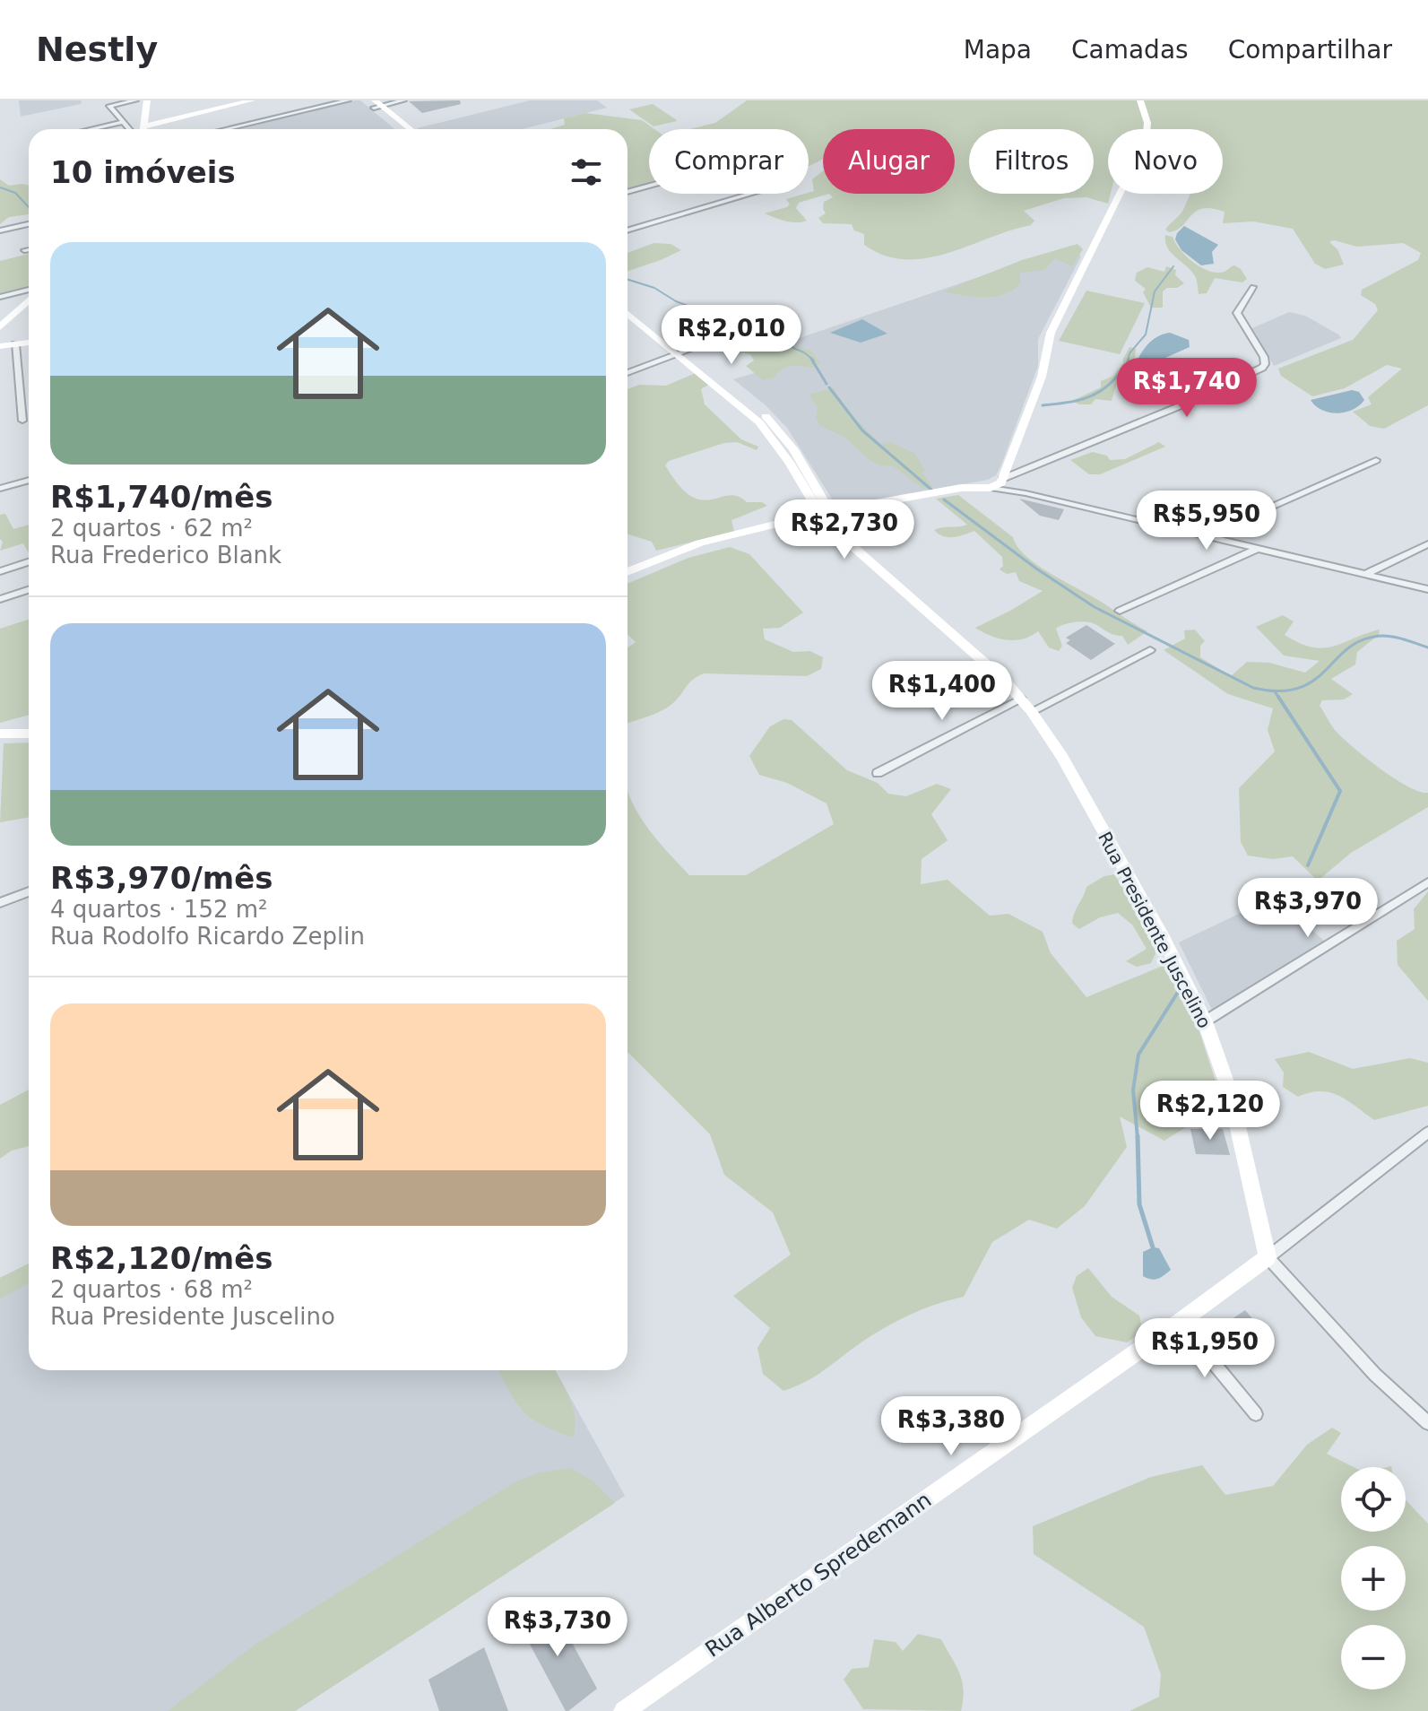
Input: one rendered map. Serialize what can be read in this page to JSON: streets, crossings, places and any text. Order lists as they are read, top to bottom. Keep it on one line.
{"streets":{"street":["Rua Presidente Juscelino","Rua Alberto Spredemann"]},"crossings":[["Rua Presidente Juscelino","Rua Alberto Spredemann"]],"page":{"header":"Nestly","nav":["Mapa","Camadas","Compartilhar"],"chip":["Comprar","Alugar","Filtros","Novo"],"heading":"10 imóveis","list":[{"name":"R$1,740/mês","note":"2 quartos · 62 m² · Rua Frederico Blank"},{"name":"R$3,970/mês","note":"4 quartos · 152 m² · Rua Rodolfo Ricardo Zeplin"},{"name":"R$2,120/mês","note":"2 quartos · 68 m² · Rua Presidente Juscelino"}],"price":["R$2,010","R$1,740","R$5,950","R$2,730","R$1,400","R$3,970","R$2,120","R$1,950","R$3,380","R$3,730"],"map_buttons":["+","−"]}}
